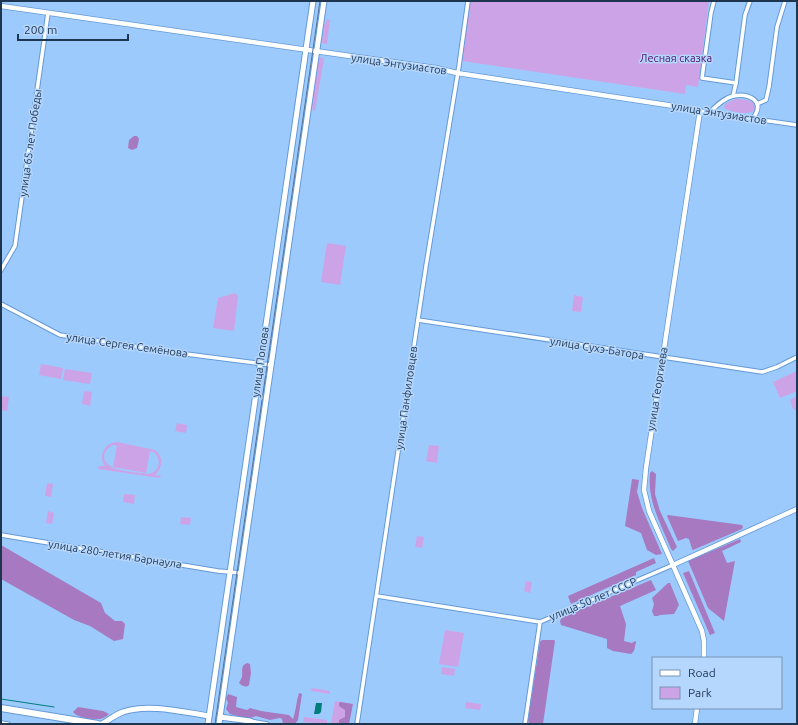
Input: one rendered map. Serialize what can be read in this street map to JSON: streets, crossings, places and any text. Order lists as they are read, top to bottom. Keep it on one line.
{"streets":{"main road":["улица Попова"],"street":["улица Энтузиастов","улица 65 лет Победы","улица Сергея Семёнова","улица Сухэ-Батора","улица Георгиева","улица Панфиловцев","улица 280-летия Барнаула","улица 50 лет СССР"]},"crossings":[["улица Энтузиастов","улица 65 лет Победы"],["улица Энтузиастов","улица Попова"],["улица Энтузиастов","улица Георгиева"],["улица Энтузиастов","улица Панфиловцев"],["улица Сергея Семёнова","улица Попова"],["улица Сухэ-Батора","улица Георгиева"],["улица Сухэ-Батора","улица Панфиловцев"],["улица Попова","улица 280-летия Барнаула"],["улица Георгиева","улица 50 лет СССР"],["улица Панфиловцев","улица 50 лет СССР"]],"parks":["Лесная сказка"],"legend":["Road","Park"],"scale_bar":"200 m"}
